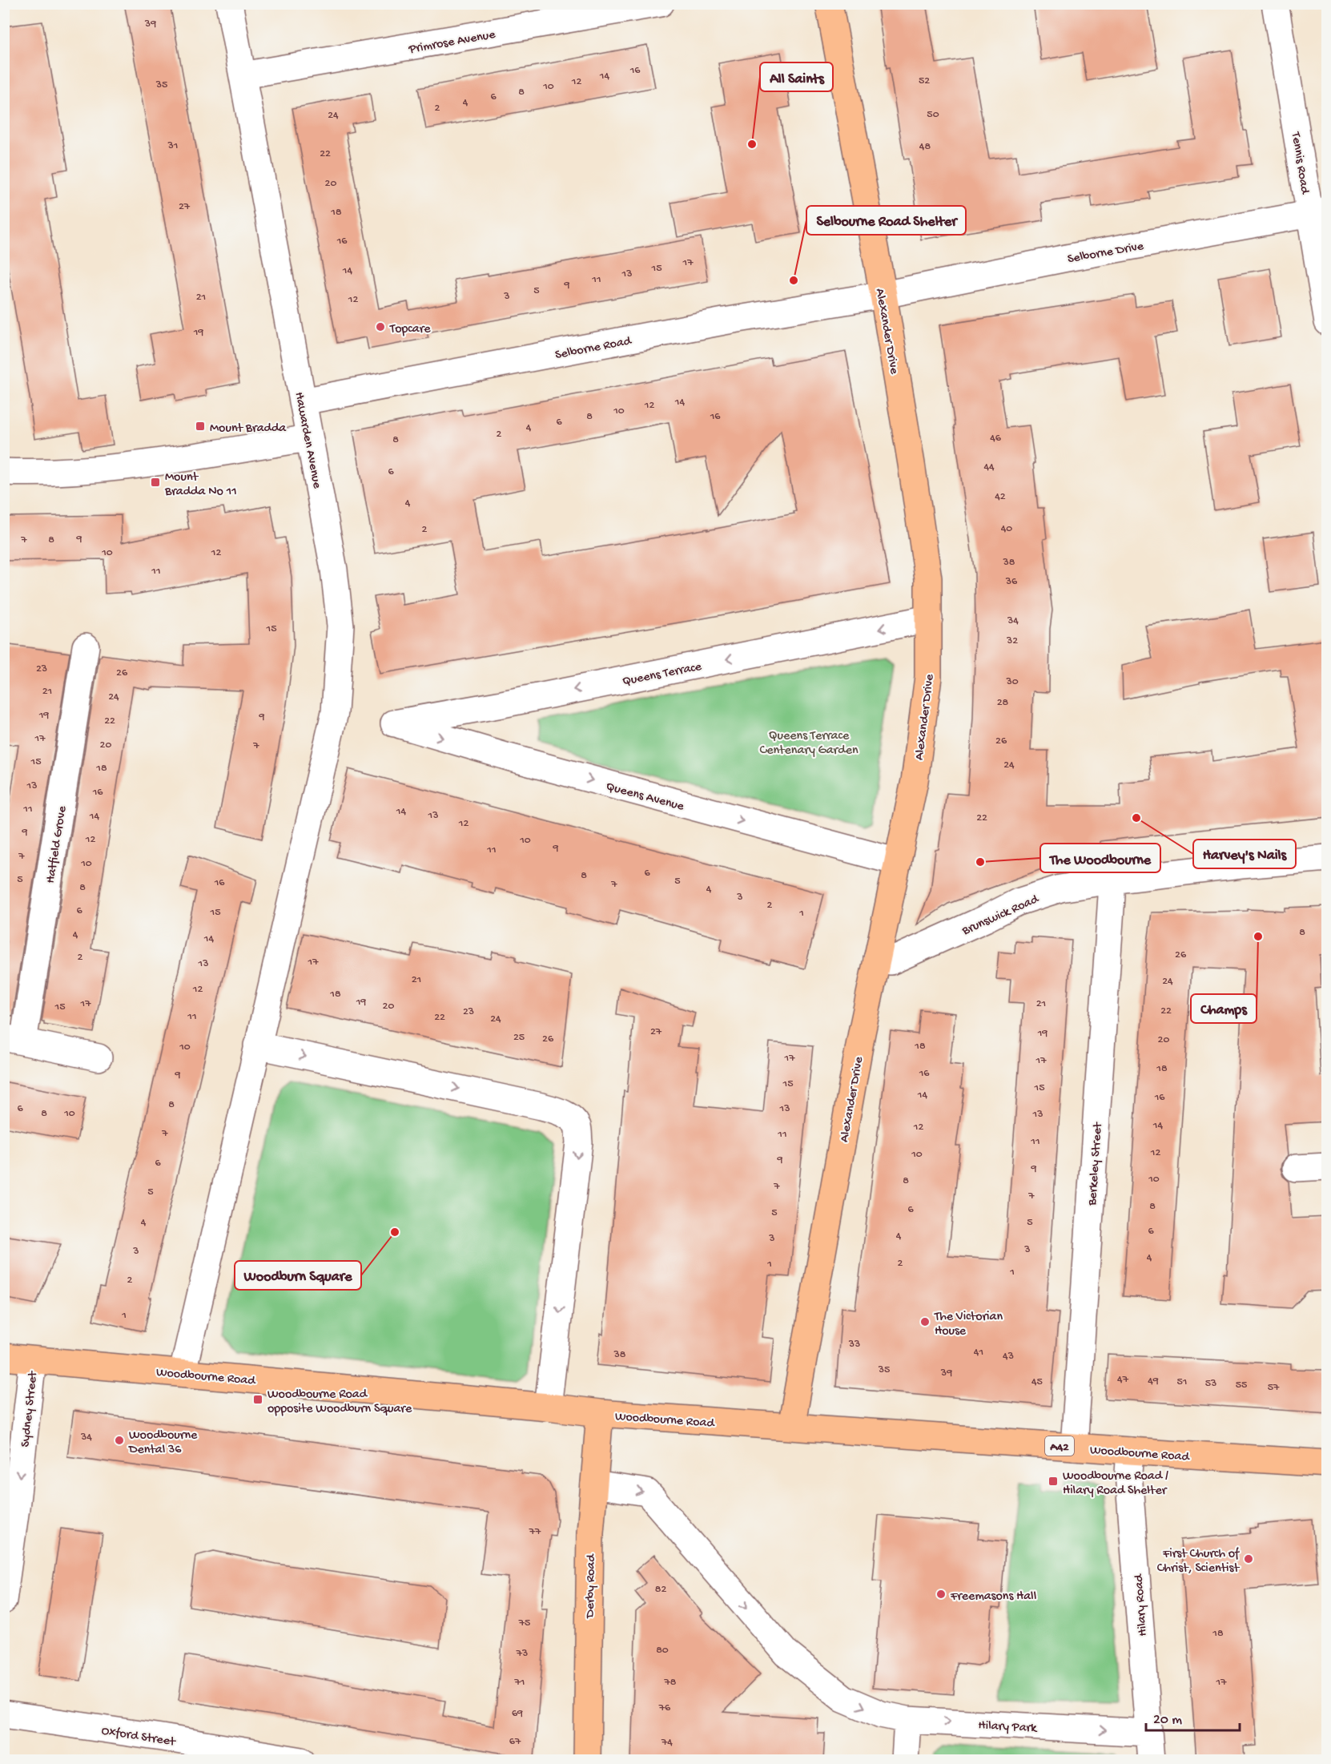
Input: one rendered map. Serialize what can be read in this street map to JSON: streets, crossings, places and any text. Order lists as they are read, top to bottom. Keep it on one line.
{"streets":{"main road":["Alexander Drive","Woodbourne Road","A42","Derby Road"],"street":["Primrose Avenue","Tennis Road","Selborne Drive","Selborne Road","Hawarden Avenue","Queens Terrace","Queens Avenue","Hatfield Grove","Brunswick Road","Berkeley Street","Sydney Street","Hilary Road","Hilary Park","Oxford Street"]},"crossings":[["Primrose Avenue","Hawarden Avenue"],["Tennis Road","Selborne Drive"],["Selborne Drive","Alexander Drive"],["Selborne Drive","Selborne Road"],["Alexander Drive","Selborne Road"],["Alexander Drive","Queens Terrace"],["Alexander Drive","Queens Avenue"],["Alexander Drive","Brunswick Road"],["Alexander Drive","Woodbourne Road"],["Selborne Road","Hawarden Avenue"],["Hawarden Avenue","Woodbourne Road"],["Queens Terrace","Queens Avenue"],["Brunswick Road","Berkeley Street"],["Berkeley Street","Woodbourne Road"],["Woodbourne Road","Sydney Street"],["Woodbourne Road","Derby Road"],["Woodbourne Road","Hilary Road"],["Derby Road","Hilary Park"],["Hilary Road","Hilary Park"]],"one_way":["Queens Terrace","Queens Avenue","Sydney Street","Hilary Park"],"parks":["Queens Terrace Centenary Garden"],"places":{"other":["All Saints","Selbourne Road Shelter","Topcare","Harvey's Nails","The Woodbourne","Champs","Woodburn Square","The Victorian House","Woodbourne Dental 36","First Church of Christ, Scientist","Freemasons Hall"],"transit":["Mount Bradda","Mount Bradda No 11","Woodbourne Road opposite Woodburn Square","Woodbourne Road / Hilary Road Shelter"]},"house_numbers":["39","16","14","52","12","35","10","8","6","4","2","50","24","31","48","22","20","27","18","16","17","15","14","13","11","9","5","3","21","12","19","14","12","10","8","16","6","4","2","46","8","44","6","42","4","40","2","9","7","8","10","12","38","11","36","34","15","32","23","26","30","21","24","28","19","9","22","17","26","20","7","15","24","18","13","16","11","14","13","14","22","12","9","12","10","9","11","7","10","6","8","5","5","16","7","8","4","3","2","6","15","1","8","4","14","26","2","17","13","21","24","12","18","19","17","21","20","15","22","23","11","22","24","27","19","25","26","20","18","10","17","17","18","16","9","15","15","14","16","8","6","13","8","10","13","14","12","7","11","11","12","10","9","6","9","10","8","7","5","7","8","6","5","4","5","6","4","3","3","3","4","2","1","1","2","1","33","41","38","43","35","39","47","49","45","51","53","55","57","34","77","82","75","18","80","73","71","78","17","76","69","67","74"],"scale_bar":"20 m"}
